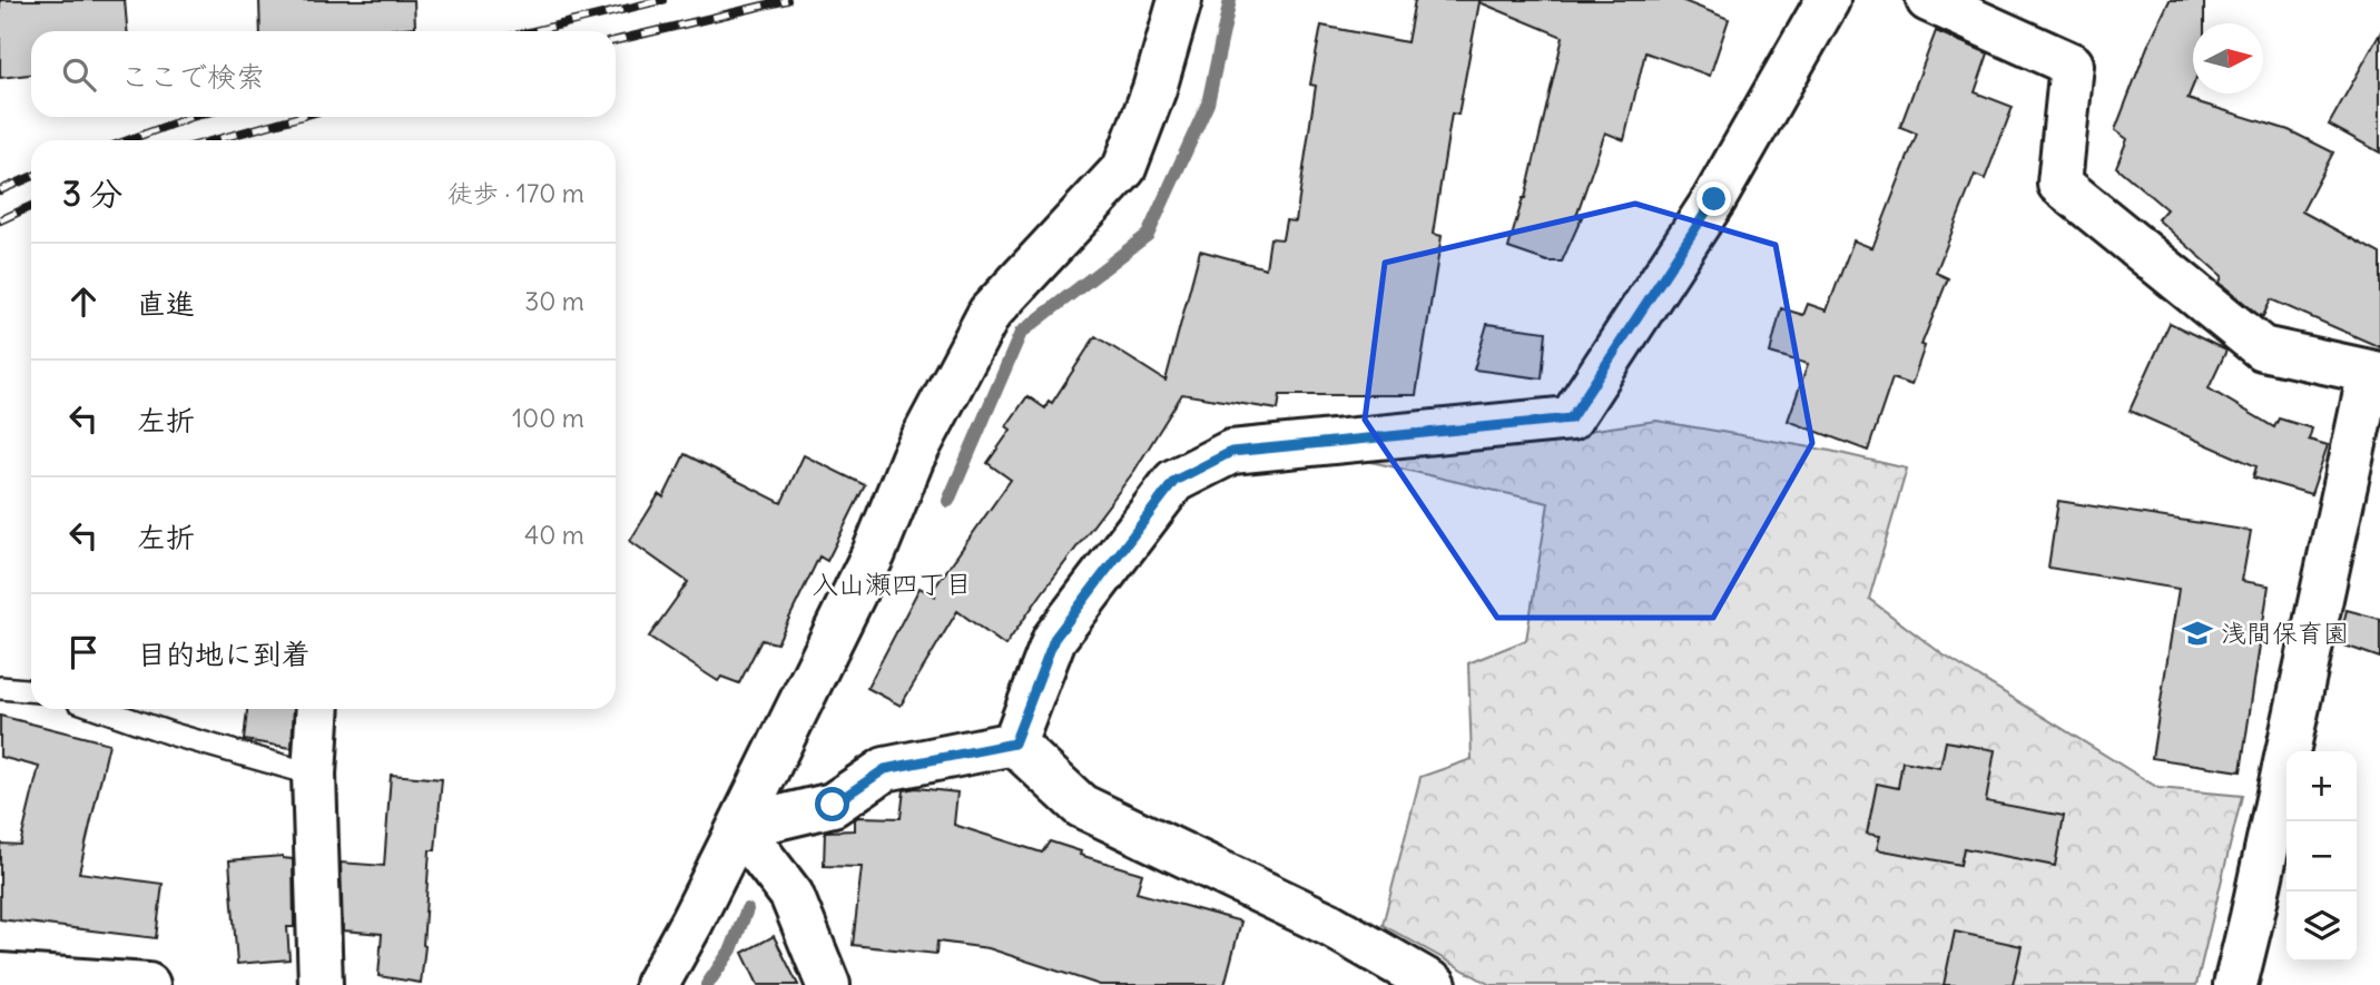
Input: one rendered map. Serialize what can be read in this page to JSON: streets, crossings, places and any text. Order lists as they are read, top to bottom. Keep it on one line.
{"districts":["入山瀬四丁目"],"places":{"school or university":["浅間保育園"]},"north":"right","page":{"search":"ここで検索","heading":["3 分","徒歩 · 170 m"],"list":[["直進","30 m"],["左折","100 m"],["左折","40 m"],"目的地に到着"],"map_buttons":["+","−"]}}
